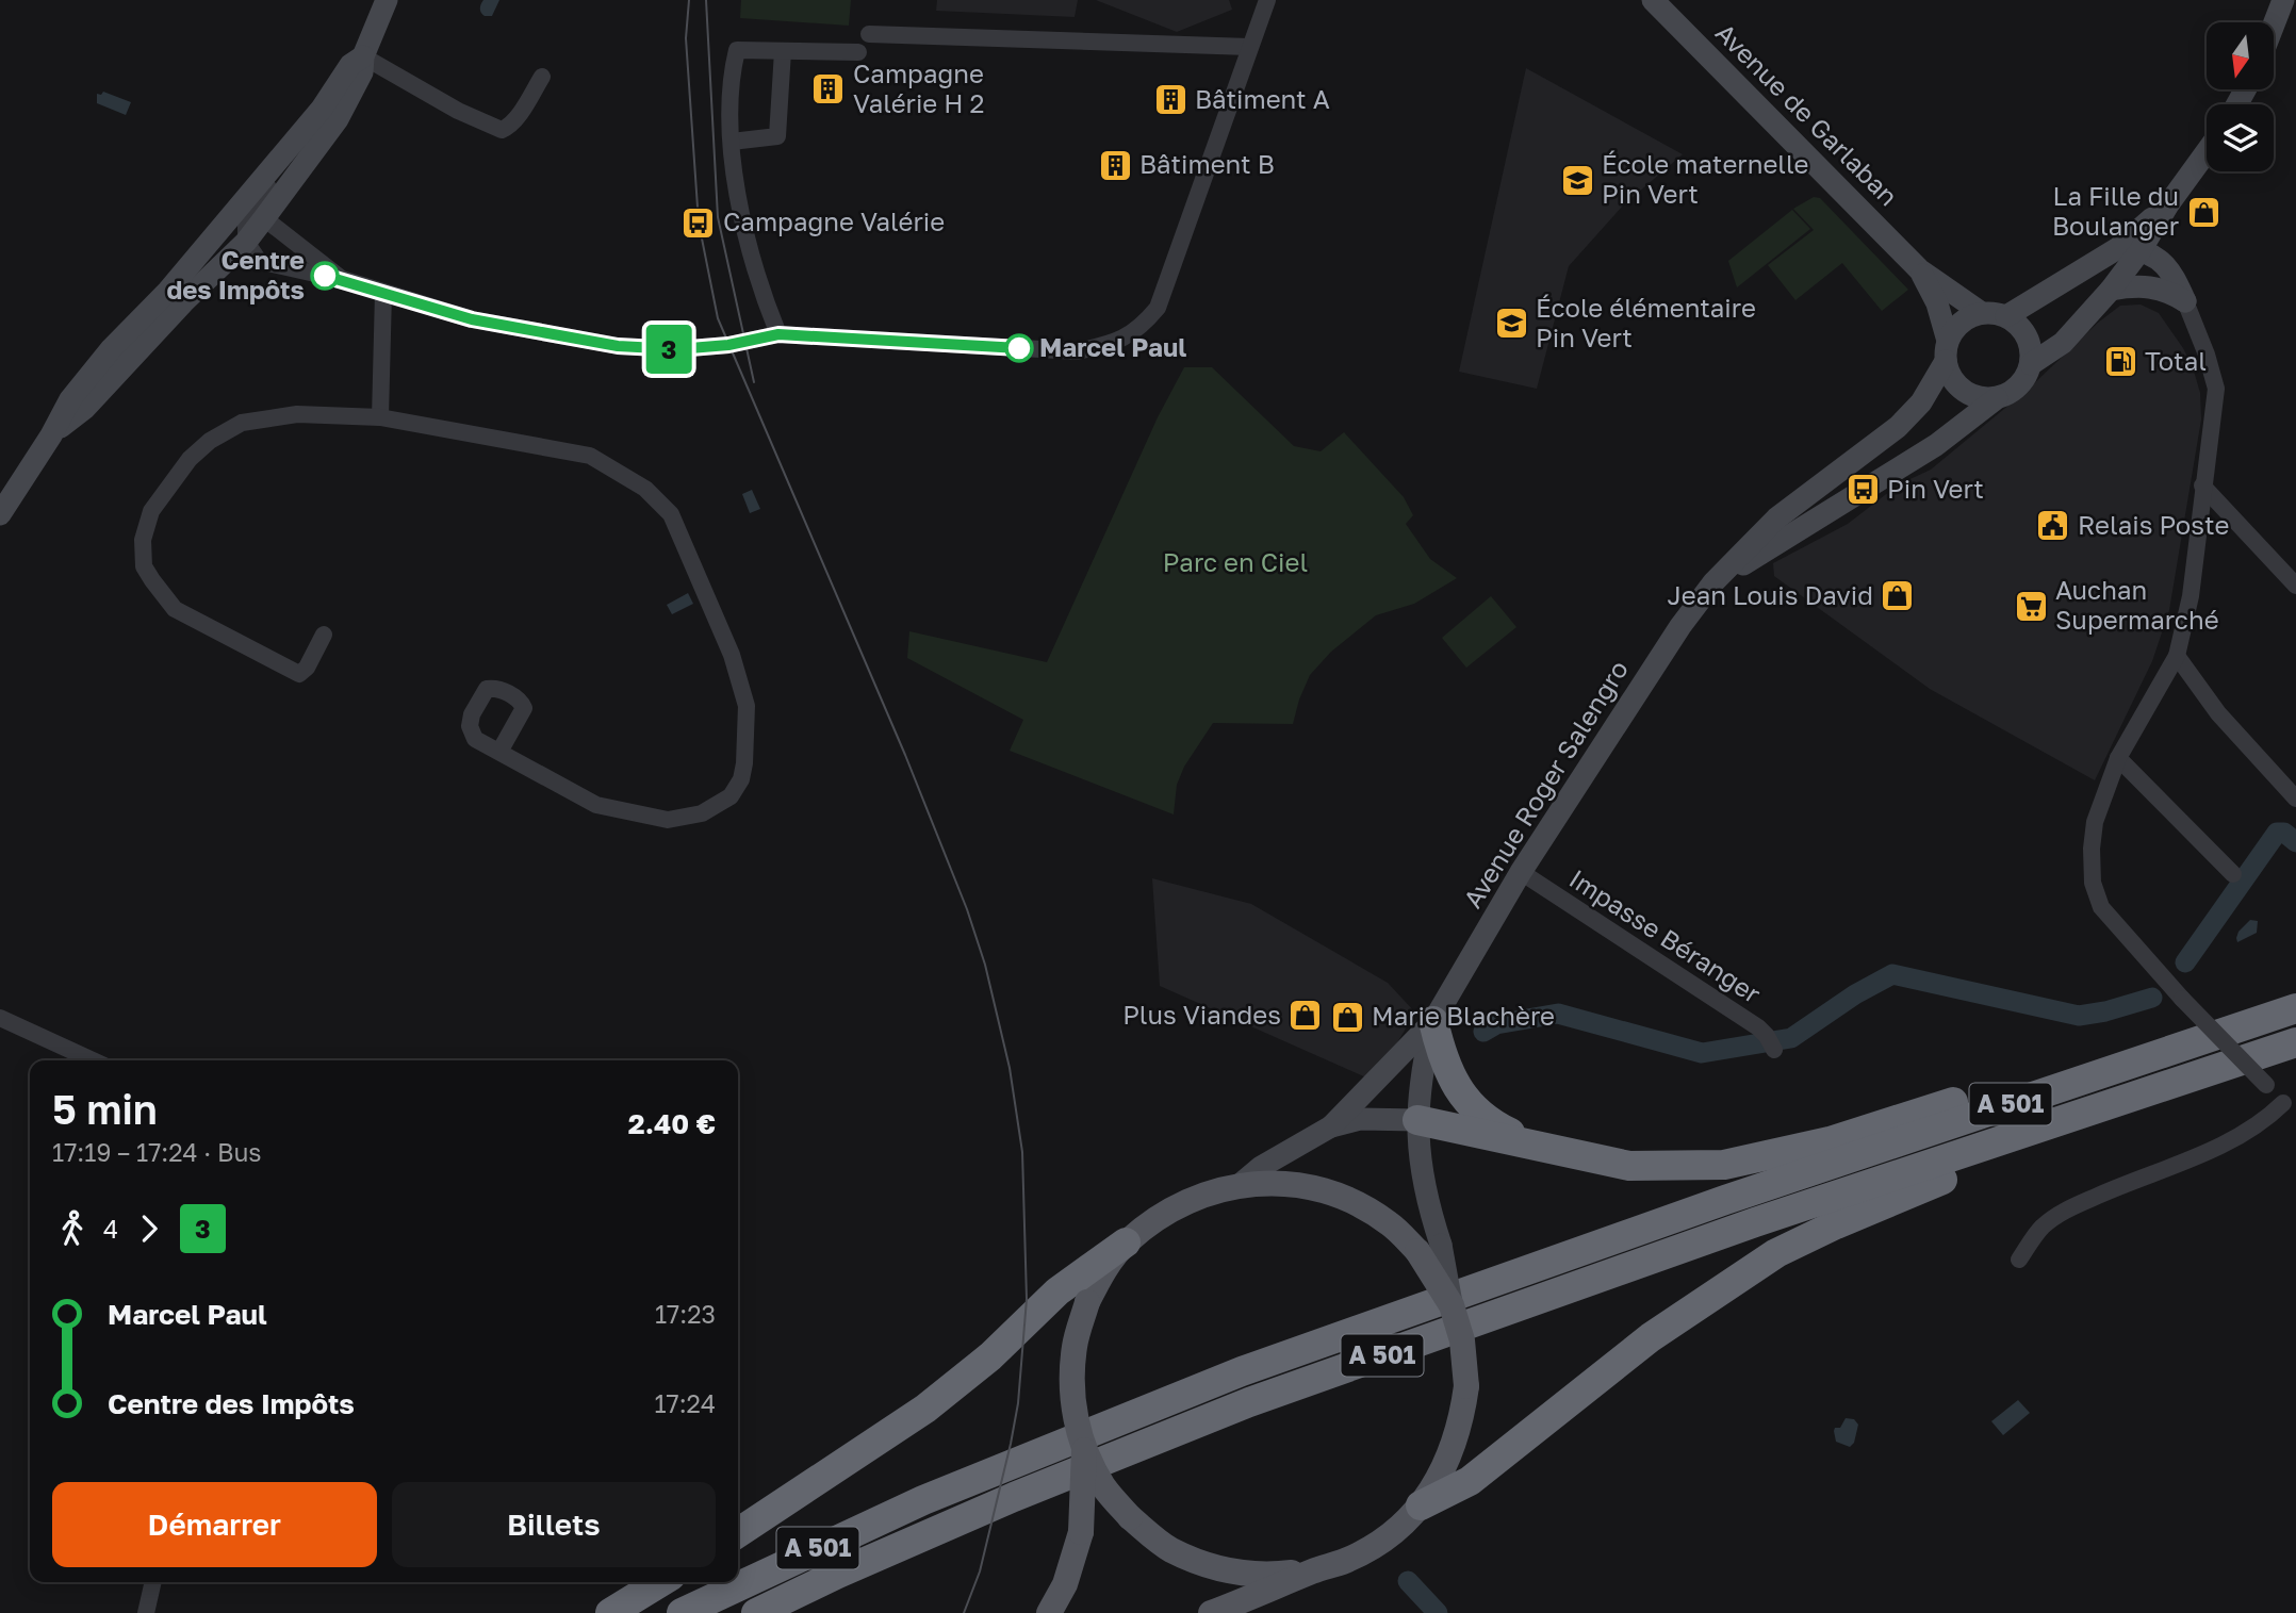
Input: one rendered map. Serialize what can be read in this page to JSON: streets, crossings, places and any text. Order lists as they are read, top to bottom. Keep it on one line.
{"streets":{"highway":["A 501"],"main road":["Avenue de Garlaban","Avenue Roger Salengro"],"street":["Impasse Béranger"]},"crossings":[["Avenue de Garlaban","Avenue Roger Salengro"],["Avenue Roger Salengro","Impasse Béranger"]],"parks":["Parc en Ciel"],"places":{"building":["Campagne Valérie H 2","Bâtiment A","Bâtiment B"],"school or university":["École maternelle Pin Vert","École élémentaire Pin Vert"],"shop":["La Fille du Boulanger","Jean Louis David","Plus Viandes","Marie Blachère"],"bus stop":["Campagne Valérie","Pin Vert"],"other":["Centre des Impôts","Marcel Paul"],"fuel station":["Total"],"public building":["Relais Poste"],"supermarket":["Auchan Supermarché"]},"lines":["bus line 3"],"north":"bottom","page":{"on_map":"3","heading":["5 min","17:19 – 17:24 · Bus","2.40 €"],"legs":["4","3"],"list":[{"name":"Marcel Paul","value":"17:23"},{"name":"Centre des Impôts","value":"17:24"}],"buttons":["Démarrer","Billets"]}}
